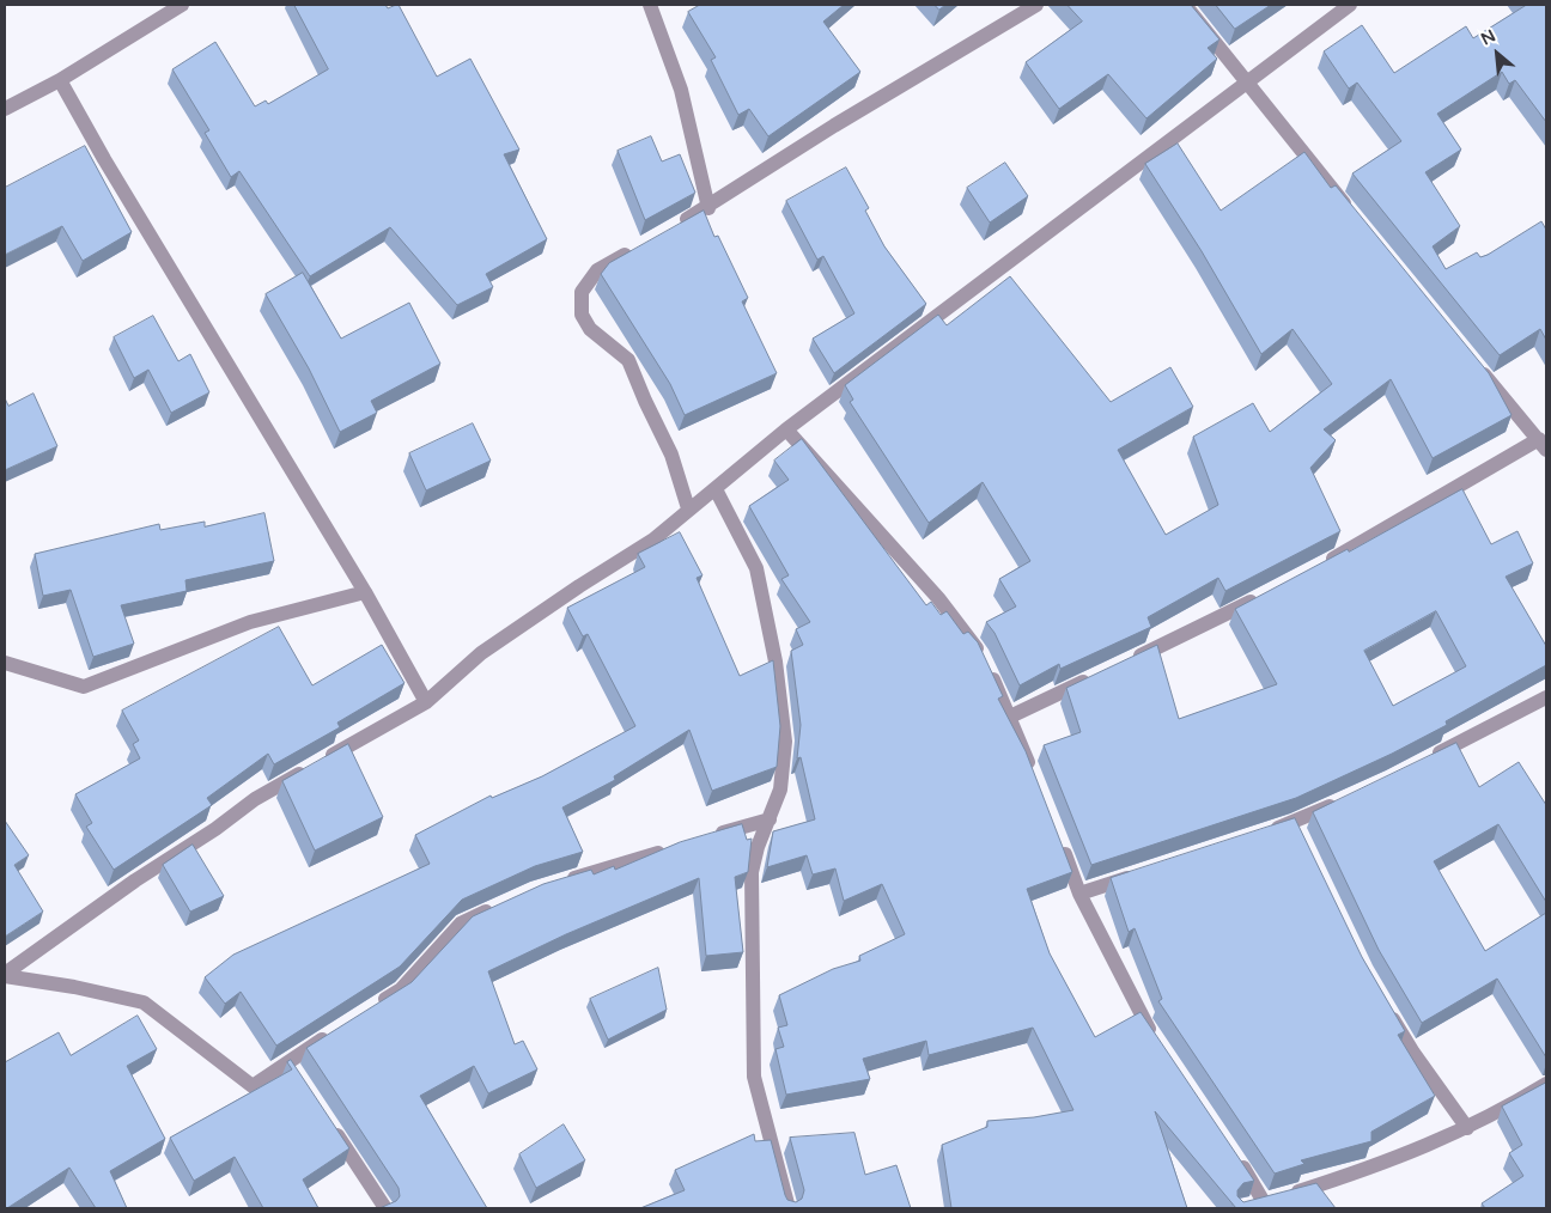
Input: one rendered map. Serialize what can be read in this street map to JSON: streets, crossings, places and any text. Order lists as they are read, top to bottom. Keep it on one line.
{"north":"top left"}
